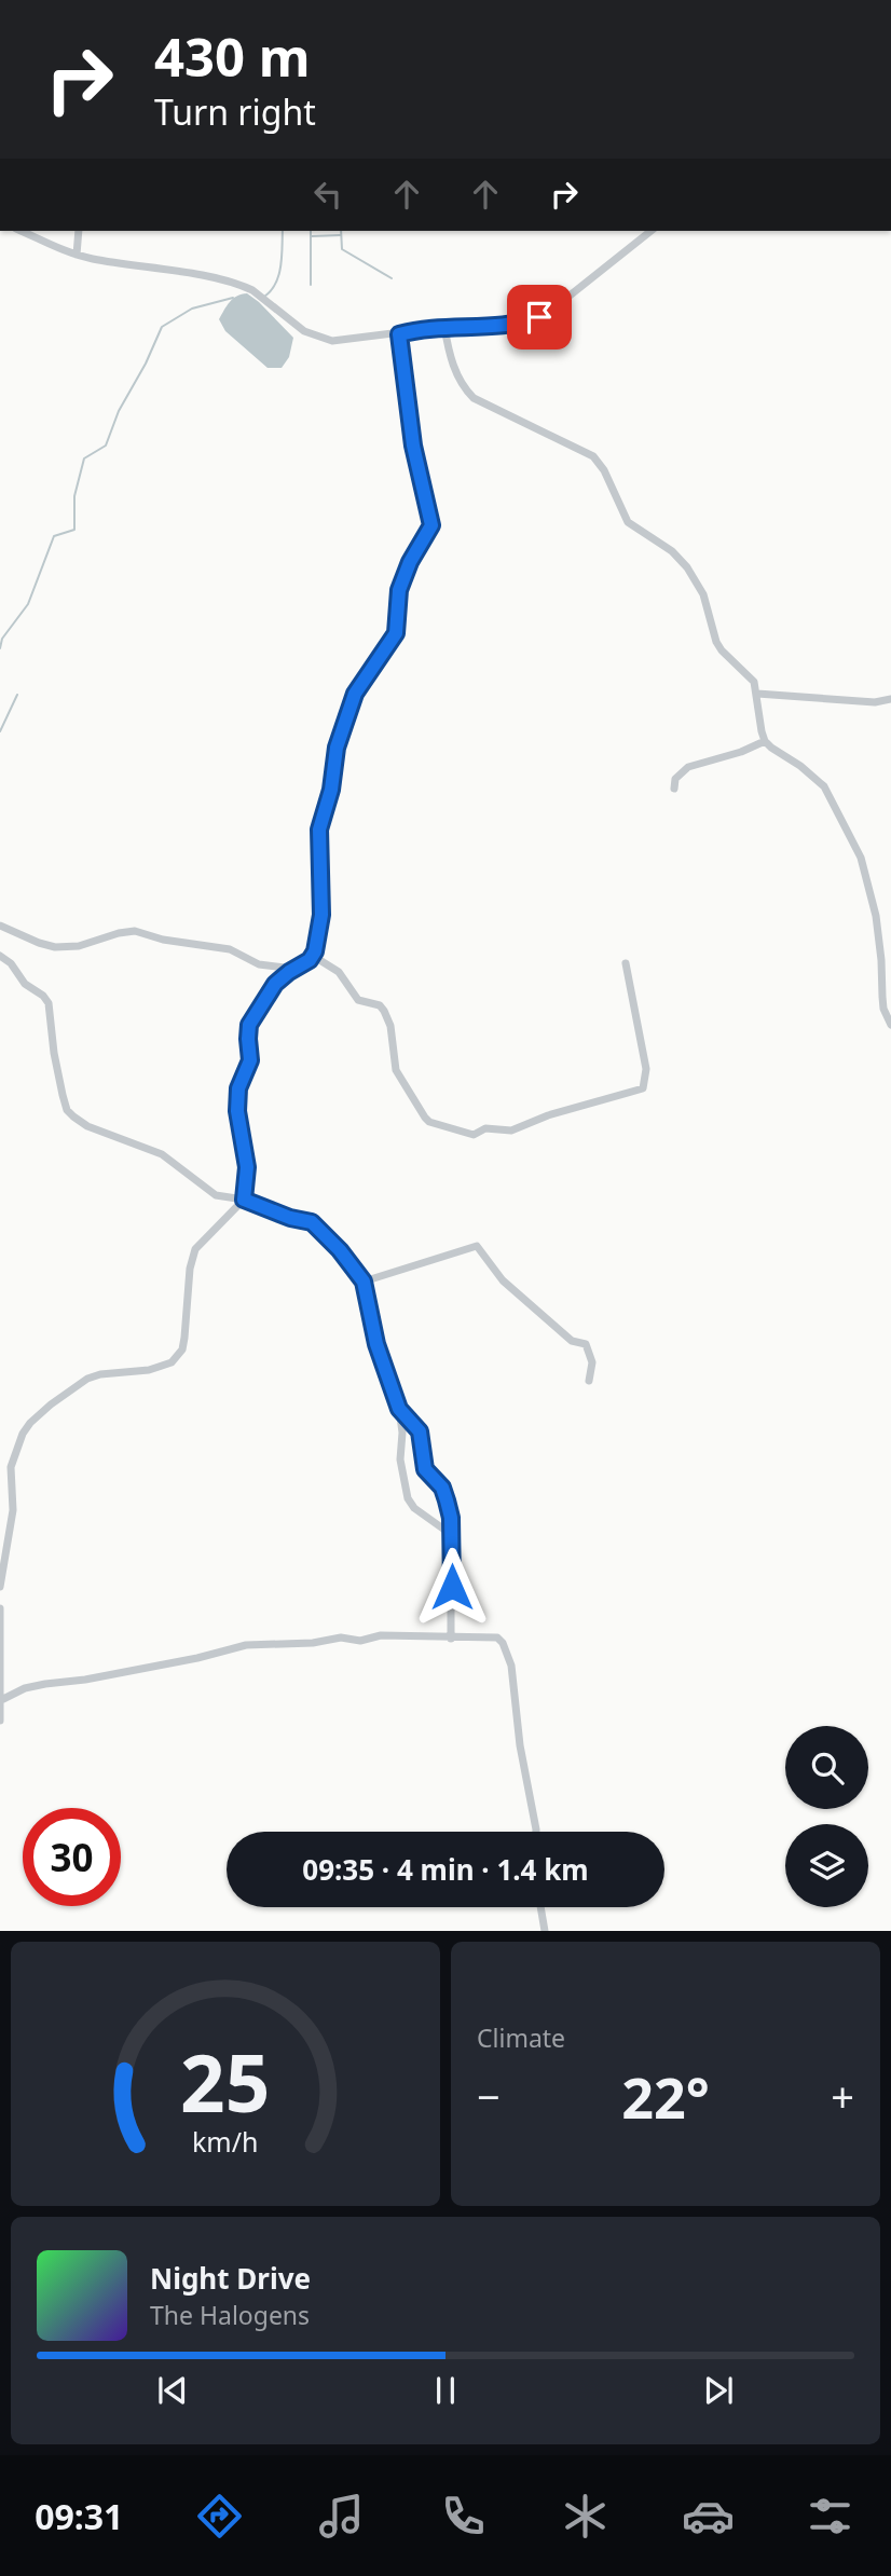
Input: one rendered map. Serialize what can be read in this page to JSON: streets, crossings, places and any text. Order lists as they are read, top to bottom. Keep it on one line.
{"page":{"turn":["430 m","Turn right"],"limit":"30","trip":"09:35 · 4 min · 1.4 km","tile":"Climate","heat":["−","22°","+"],"song":["Night Drive","The Halogens"],"tabs":"09:31","gauge":["25","km/h"]}}
